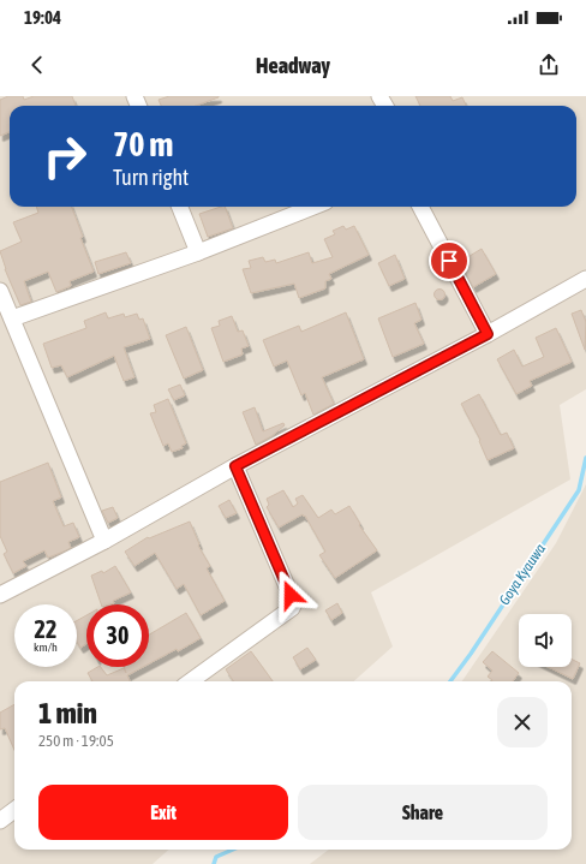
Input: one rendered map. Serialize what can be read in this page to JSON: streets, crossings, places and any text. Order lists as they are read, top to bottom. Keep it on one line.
{"water":["Goya Kyauwa"],"page":{"status":"19:04","header":"Headway","turn":["70 m","Turn right"],"speed":"22 km/h","limit":"30","heading":["1 min","250 m · 19:05"],"buttons":["Exit","Share"]}}
